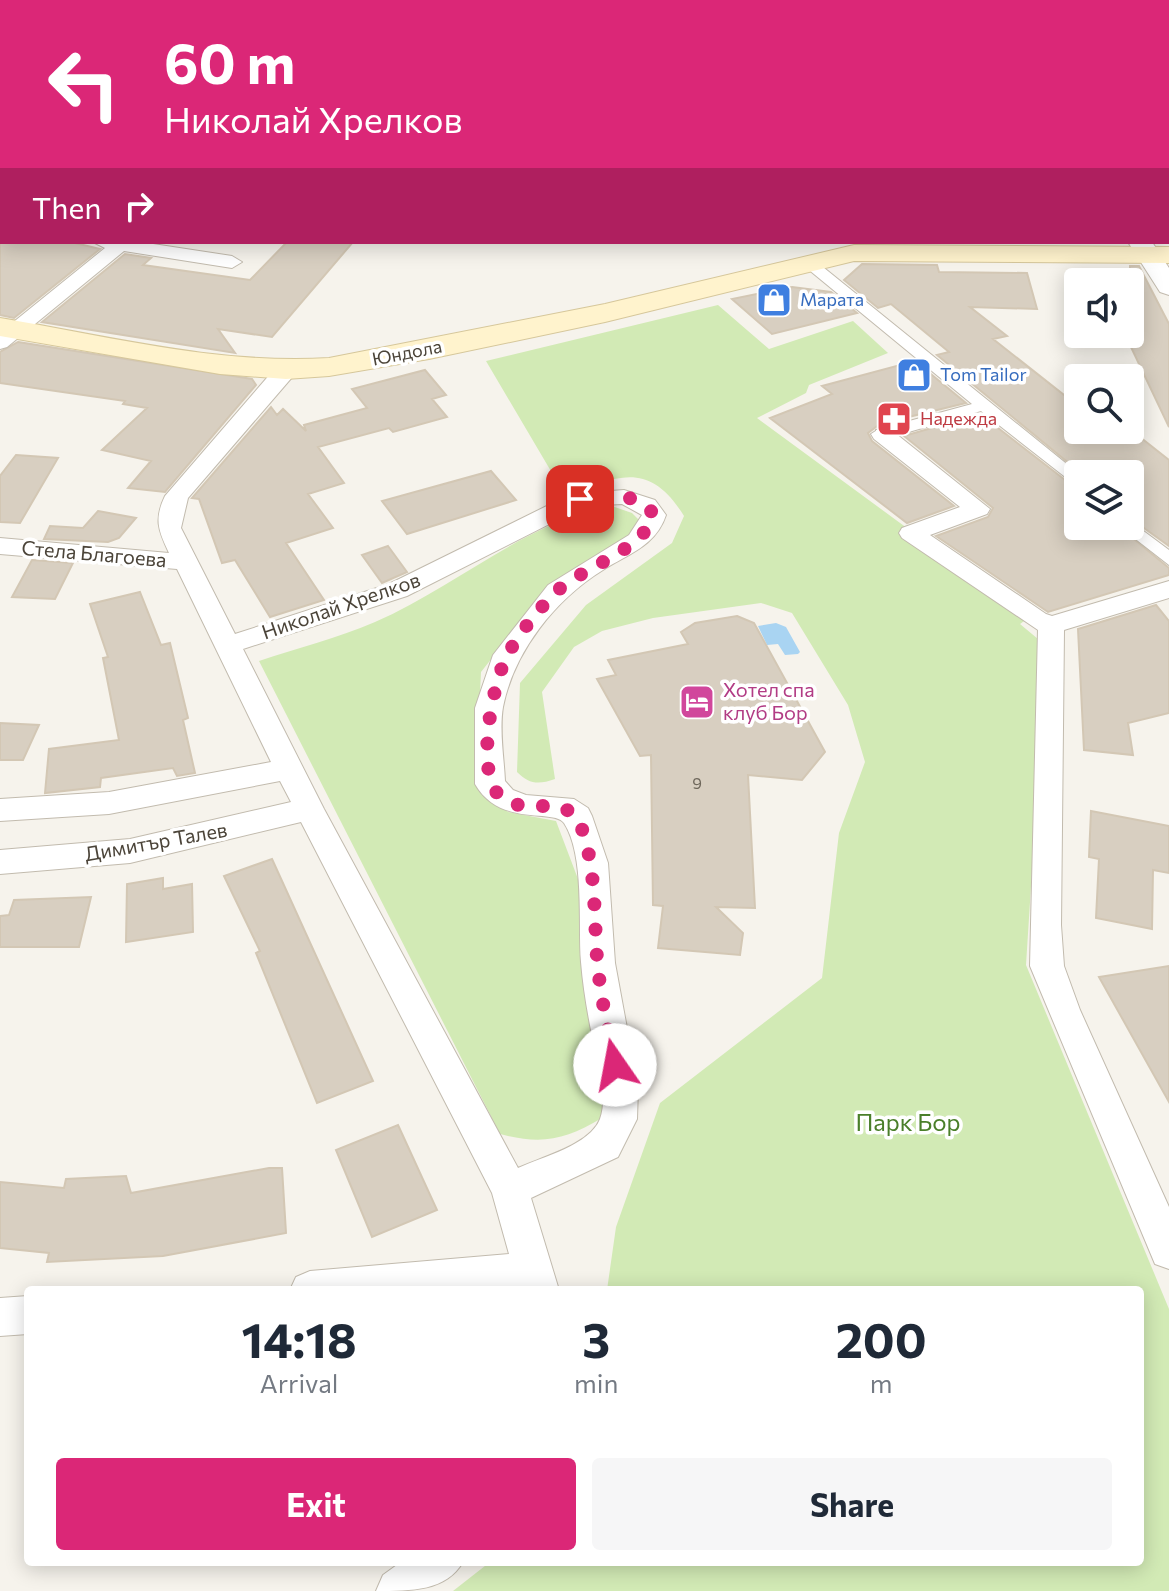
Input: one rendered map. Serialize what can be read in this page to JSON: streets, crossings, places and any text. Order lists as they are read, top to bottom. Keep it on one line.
{"streets":{"main road":["Юндола"],"street":["Стела Благоева","Николай Хрелков","Димитър Талев"]},"parks":["Парк Бор"],"places":{"shop":["Марата","Tom Tailor"],"pharmacy":["Надежда"],"hotel":["Хотел спа клуб Бор"]},"house_numbers":["9"],"page":{"turn":["60 m","Николай Хрелков"],"then":"Then","eta":["14:18","Arrival","3","min","200","m"],"buttons":["Exit","Share"]}}
